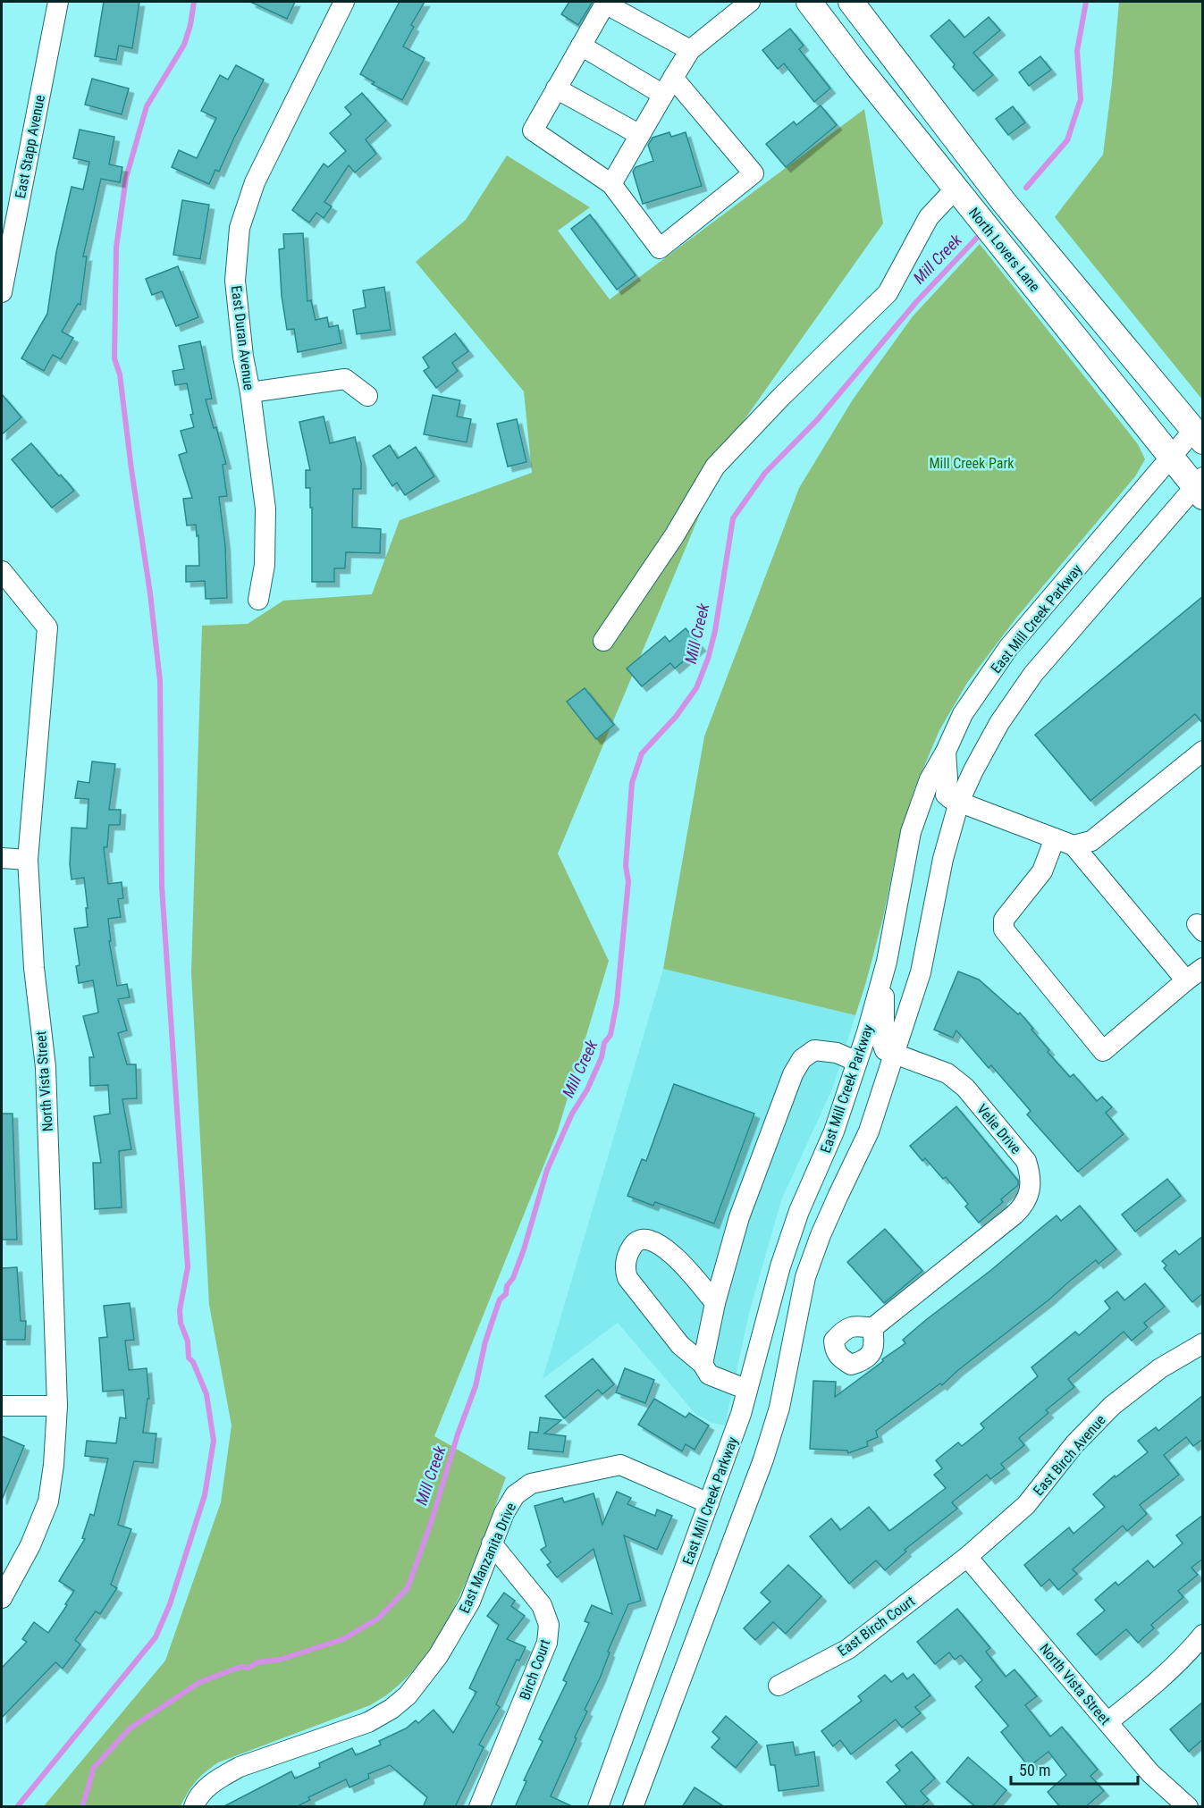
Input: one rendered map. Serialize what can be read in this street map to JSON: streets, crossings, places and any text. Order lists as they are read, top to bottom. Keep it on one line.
{"streets":{"main road":["North Lovers Lane"],"street":["East Stapp Avenue","East Duran Avenue","East Mill Creek Parkway","North Vista Street","Velie Drive","East Birch Avenue","East Manzanita Drive","East Birch Court","Birch Court"]},"crossings":[["North Lovers Lane","East Mill Creek Parkway"],["East Mill Creek Parkway","East Manzanita Drive"],["North Vista Street","East Birch Avenue"],["North Vista Street","East Birch Court"],["East Birch Avenue","East Birch Court"],["East Manzanita Drive","Birch Court"]],"water":["Mill Creek"],"parks":["Mill Creek Park"],"scale_bar":"50 m"}
